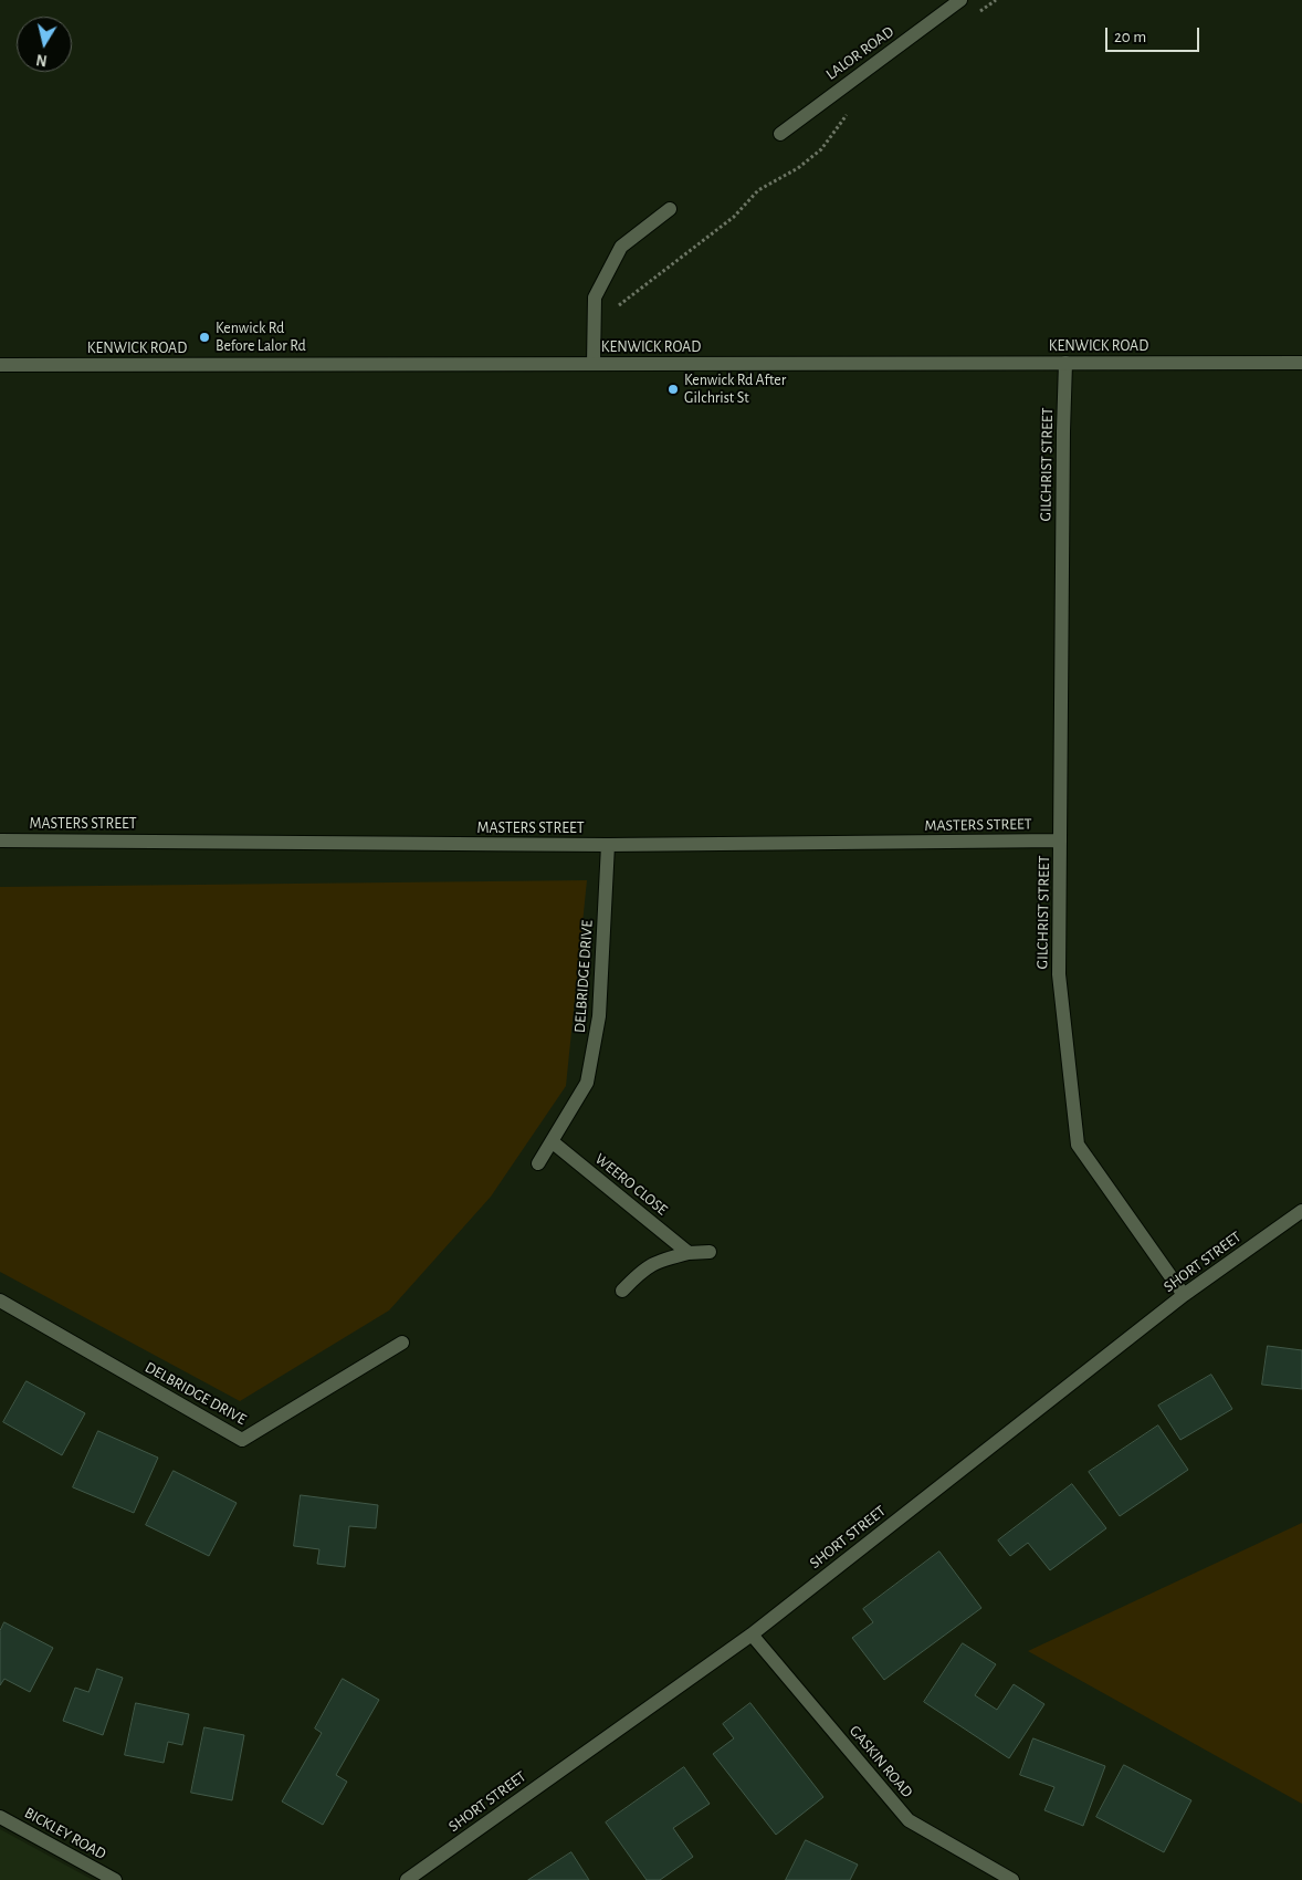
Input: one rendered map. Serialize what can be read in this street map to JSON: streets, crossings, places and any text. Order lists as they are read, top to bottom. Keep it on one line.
{"streets":{"street":["LALOR ROAD","KENWICK ROAD","GILCHRIST STREET","MASTERS STREET","DELBRIDGE DRIVE","WEERO CLOSE","SHORT STREET","GASKIN ROAD","BICKLEY ROAD"]},"crossings":[["KENWICK ROAD","GILCHRIST STREET"],["GILCHRIST STREET","MASTERS STREET"],["GILCHRIST STREET","SHORT STREET"],["MASTERS STREET","DELBRIDGE DRIVE"],["DELBRIDGE DRIVE","WEERO CLOSE"],["SHORT STREET","GASKIN ROAD"]],"places":["Kenwick Rd Before Lalor Rd","Kenwick Rd After Gilchrist St"],"scale_bar":"20 m","north":"bottom"}
